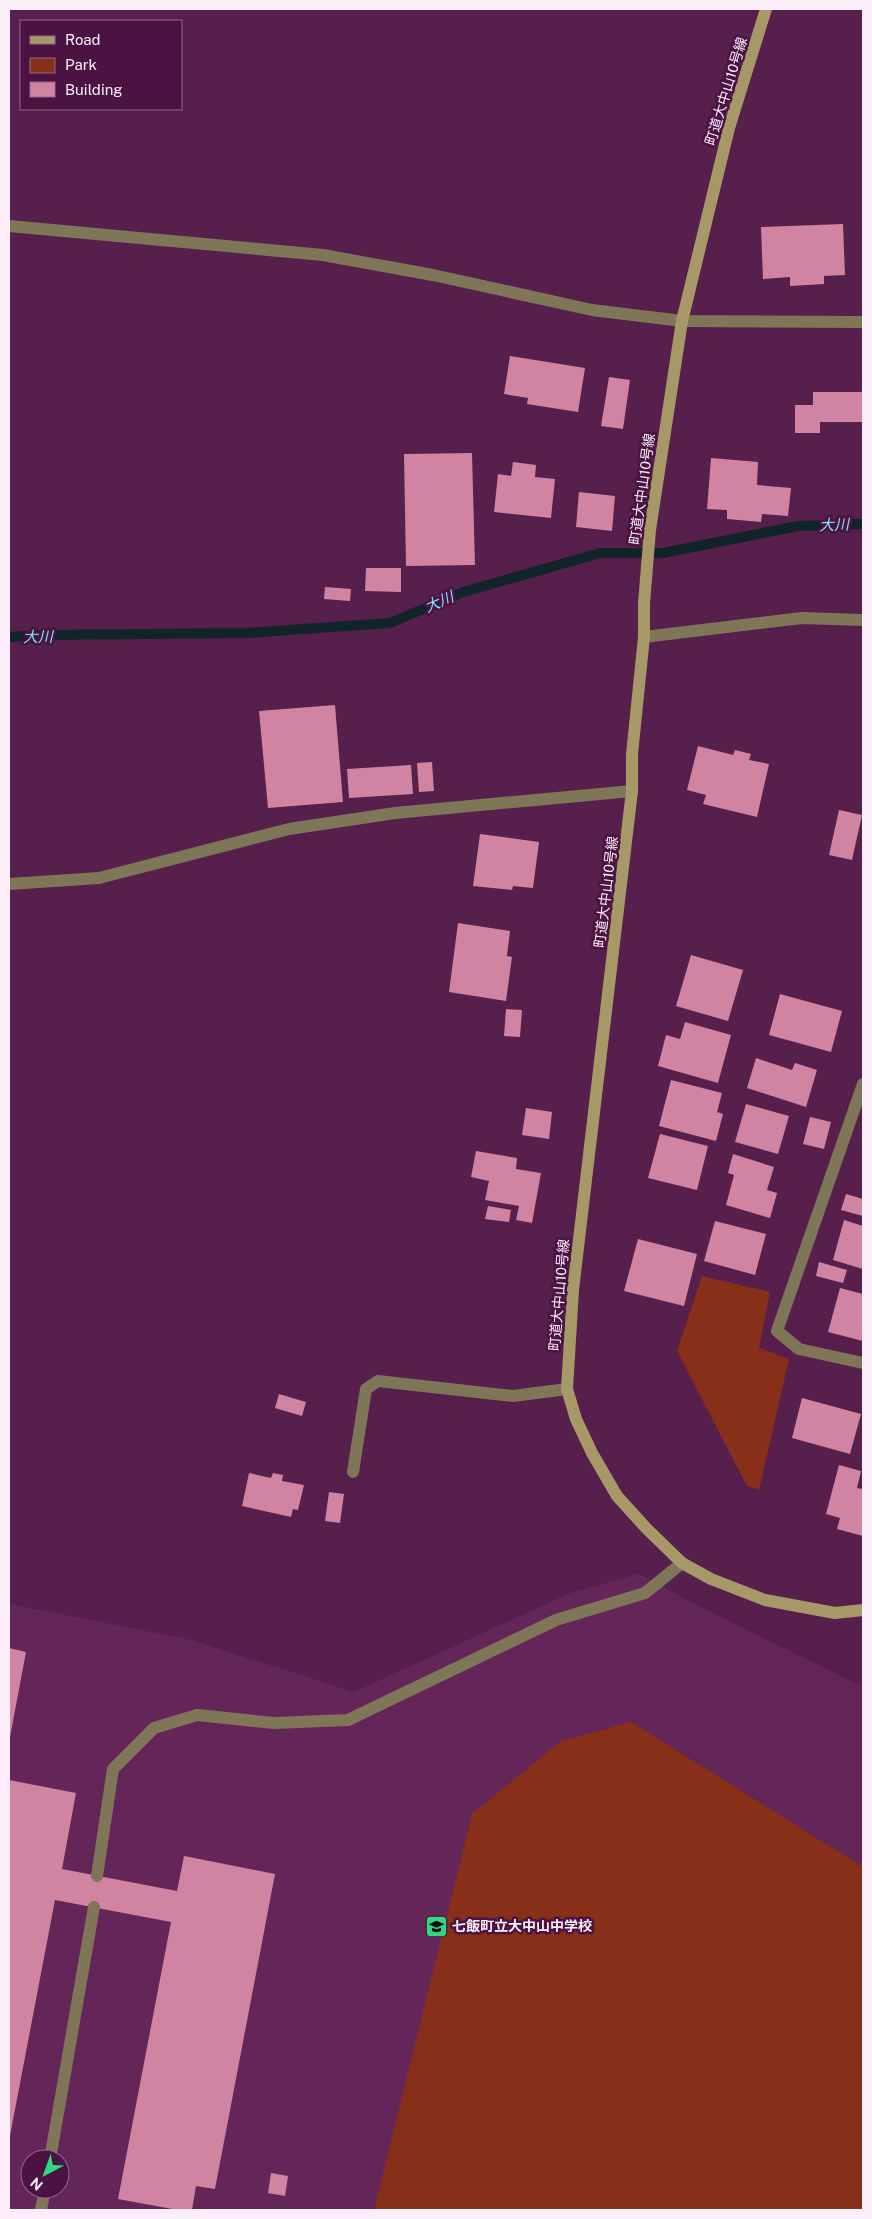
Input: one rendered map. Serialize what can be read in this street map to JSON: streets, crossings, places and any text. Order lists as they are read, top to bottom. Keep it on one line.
{"streets":{"street":["町道大中山10号線"]},"water":["大川"],"places":{"school or university":["七飯町立大中山中学校"]},"legend":["Road","Park","Building"],"north":"bottom left"}
